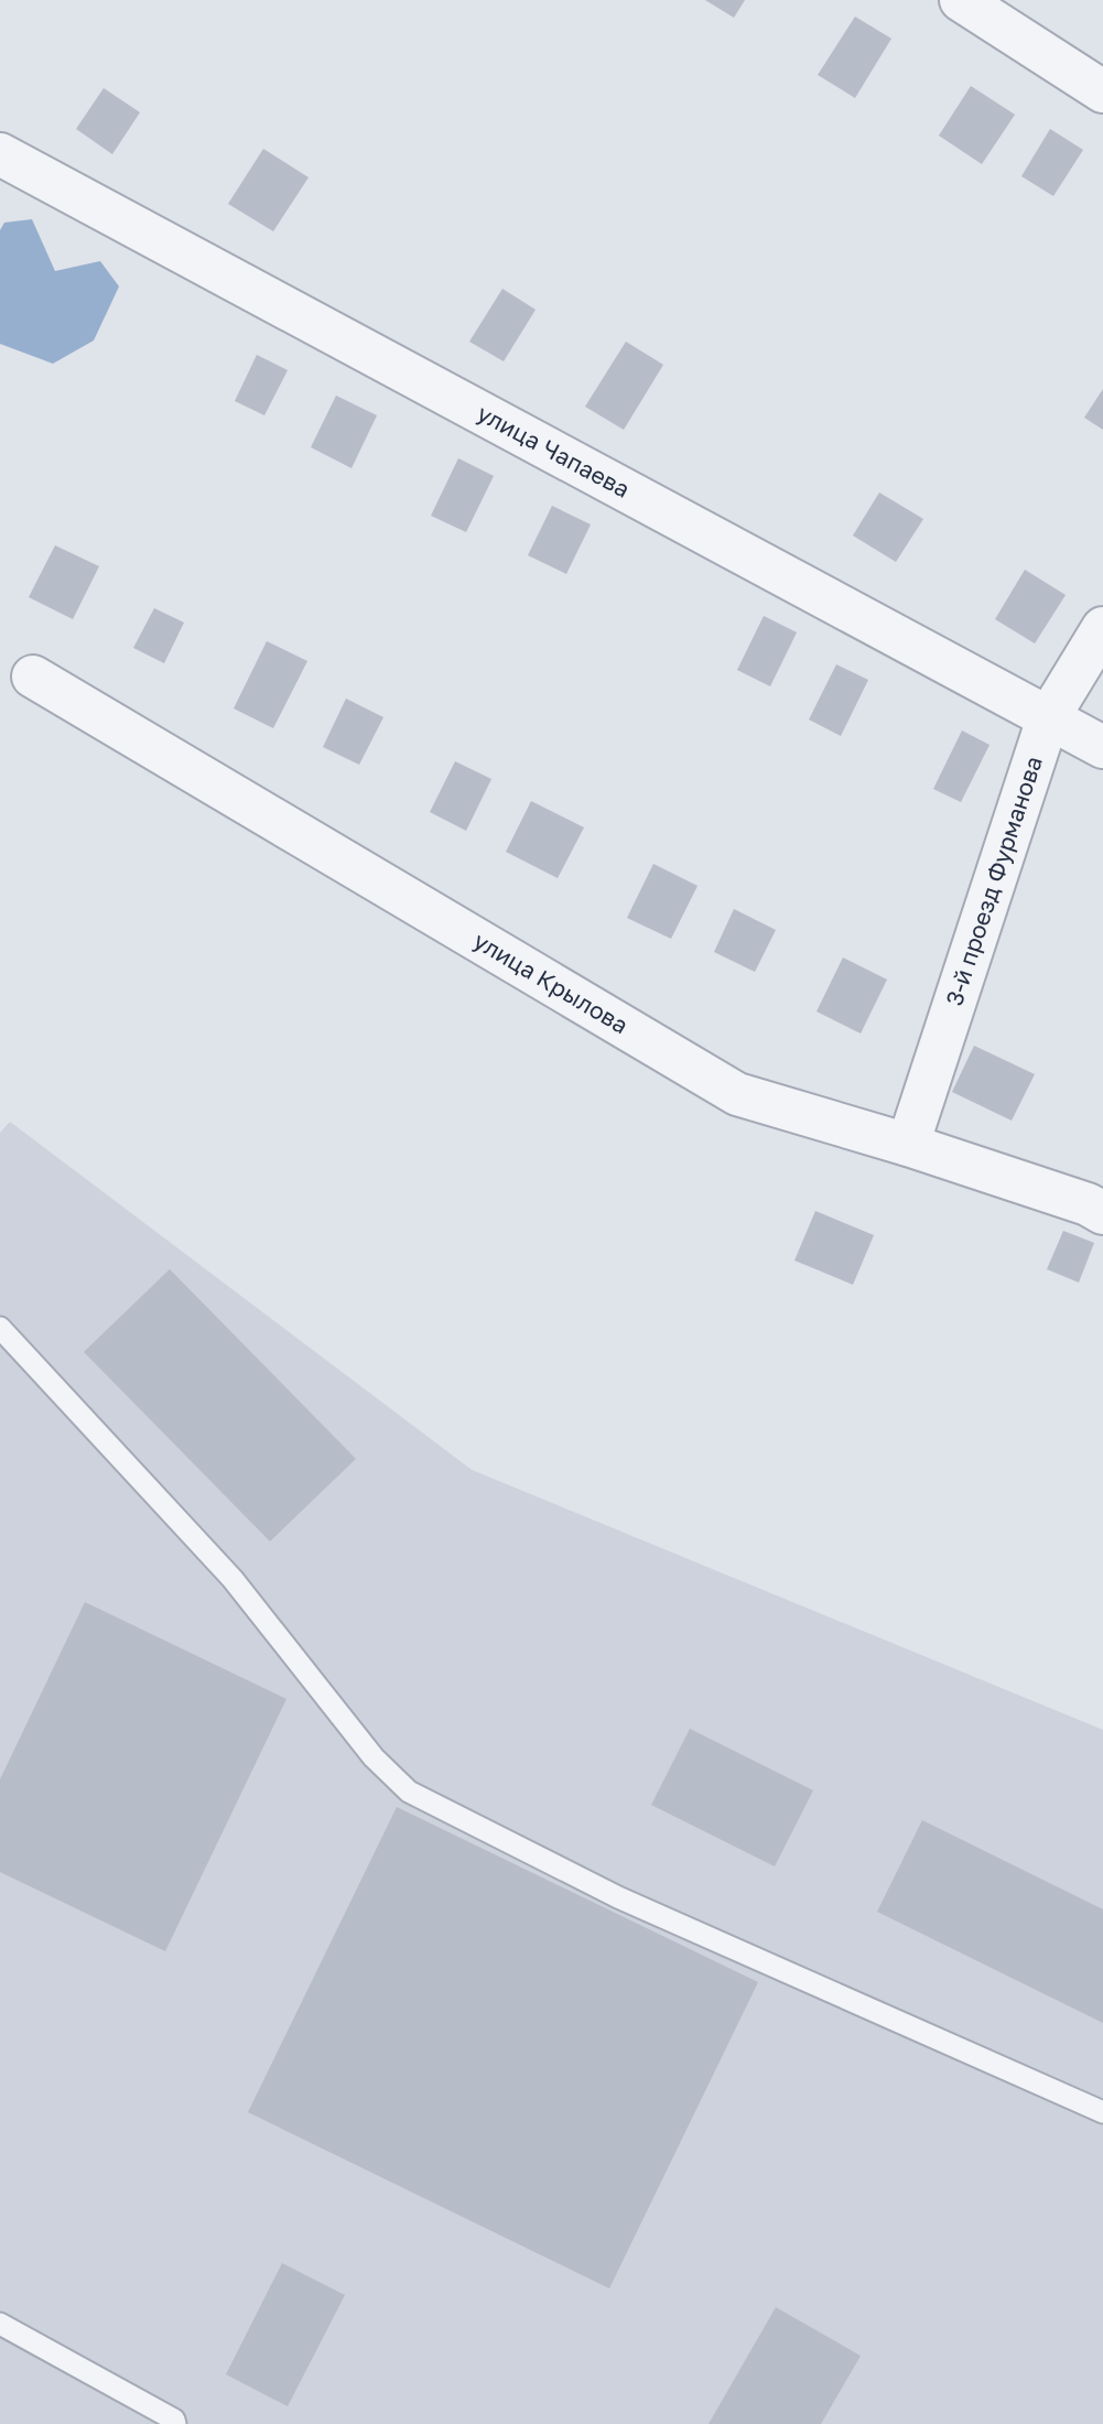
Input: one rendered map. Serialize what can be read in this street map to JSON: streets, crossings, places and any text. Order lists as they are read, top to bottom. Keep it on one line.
{"streets":{"street":["улица Чапаева","3-й проезд Фурманова","улица Крылова"]},"crossings":[["улица Чапаева","3-й проезд Фурманова"],["3-й проезд Фурманова","улица Крылова"]]}
